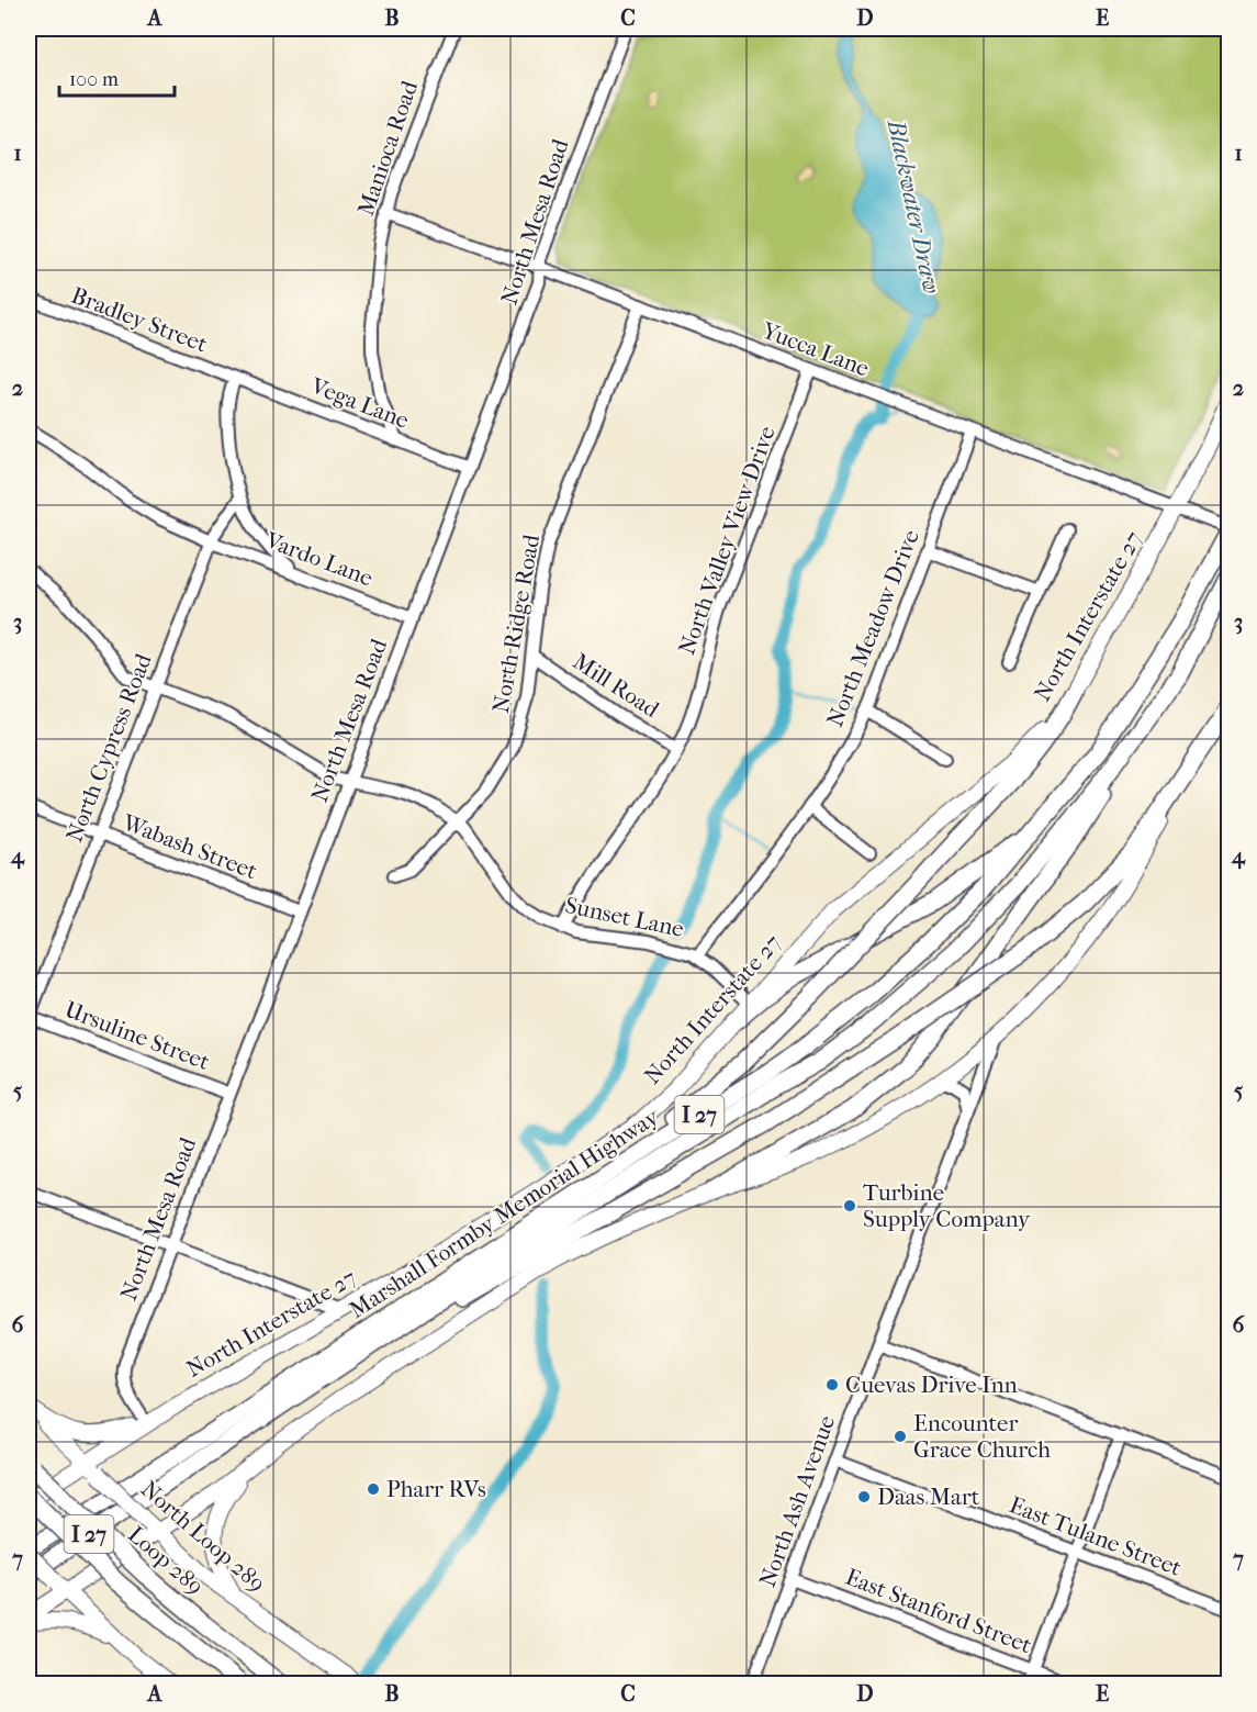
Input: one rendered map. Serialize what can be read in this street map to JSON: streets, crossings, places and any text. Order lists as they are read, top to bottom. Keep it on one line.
{"streets":{"highway":["I 27","Marshall Formby Memorial Highway","Loop 289"],"main road":["North Interstate 27","North Loop 289"],"street":["Manioca Road","North Mesa Road","Bradley Street","Yucca Lane","Vega Lane","North Valley View Drive","Vardo Lane","North Ridge Road","North Meadow Drive","Mill Road","North Cypress Road","Wabash Street","Sunset Lane","Ursuline Street","North Ash Avenue","East Tulane Street","East Stanford Street"]},"crossings":[["Manioca Road","Yucca Lane"],["Manioca Road","Vega Lane"],["North Mesa Road","Yucca Lane"],["North Mesa Road","Vega Lane"],["North Mesa Road","Vardo Lane"],["North Mesa Road","North Interstate 27"],["North Mesa Road","Wabash Street"],["North Mesa Road","Sunset Lane"],["North Mesa Road","Ursuline Street"],["Bradley Street","Vega Lane"],["Yucca Lane","North Valley View Drive"],["Yucca Lane","North Interstate 27"],["Yucca Lane","North Ridge Road"],["Yucca Lane","North Meadow Drive"],["Yucca Lane","Marshall Formby Memorial Highway"],["North Valley View Drive","Mill Road"],["North Valley View Drive","Sunset Lane"],["Vardo Lane","North Cypress Road"],["North Interstate 27","Sunset Lane"],["North Interstate 27","North Loop 289"],["North Interstate 27","Loop 289"],["North Ridge Road","Mill Road"],["North Ridge Road","Sunset Lane"],["North Meadow Drive","Sunset Lane"],["North Cypress Road","Wabash Street"],["North Cypress Road","Sunset Lane"],["North Cypress Road","Ursuline Street"],["North Ash Avenue","East Tulane Street"],["North Ash Avenue","East Stanford Street"]],"water":["Blackwater Draw"],"places":["Turbine Supply Company","Cuevas Drive Inn","Encounter Grace Church","Pharr RVs","Daas Mart"],"scale_bar":"100 m","grid":{"columns":["A","B","C","D","E"],"rows":["1","2","3","4","5","6","7"]}}
